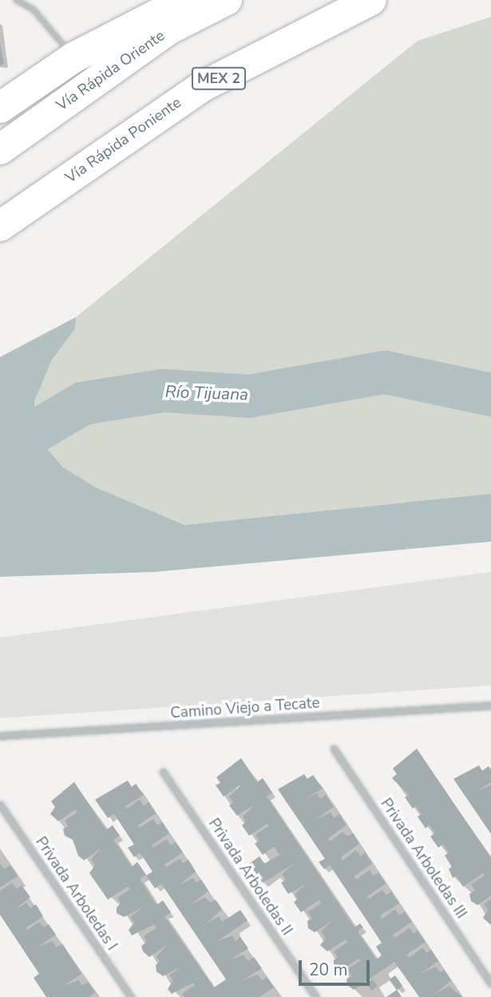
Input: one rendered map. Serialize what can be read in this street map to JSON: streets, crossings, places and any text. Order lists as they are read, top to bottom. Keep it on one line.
{"streets":{"highway":["Vía Rápida Oriente","MEX 2","Vía Rápida Poniente"],"street":["Camino Viejo a Tecate","Privada Arboledas III","Privada Arboledas II","Privada Arboledas I"]},"water":["Río Tijuana"],"scale_bar":"20 m"}
